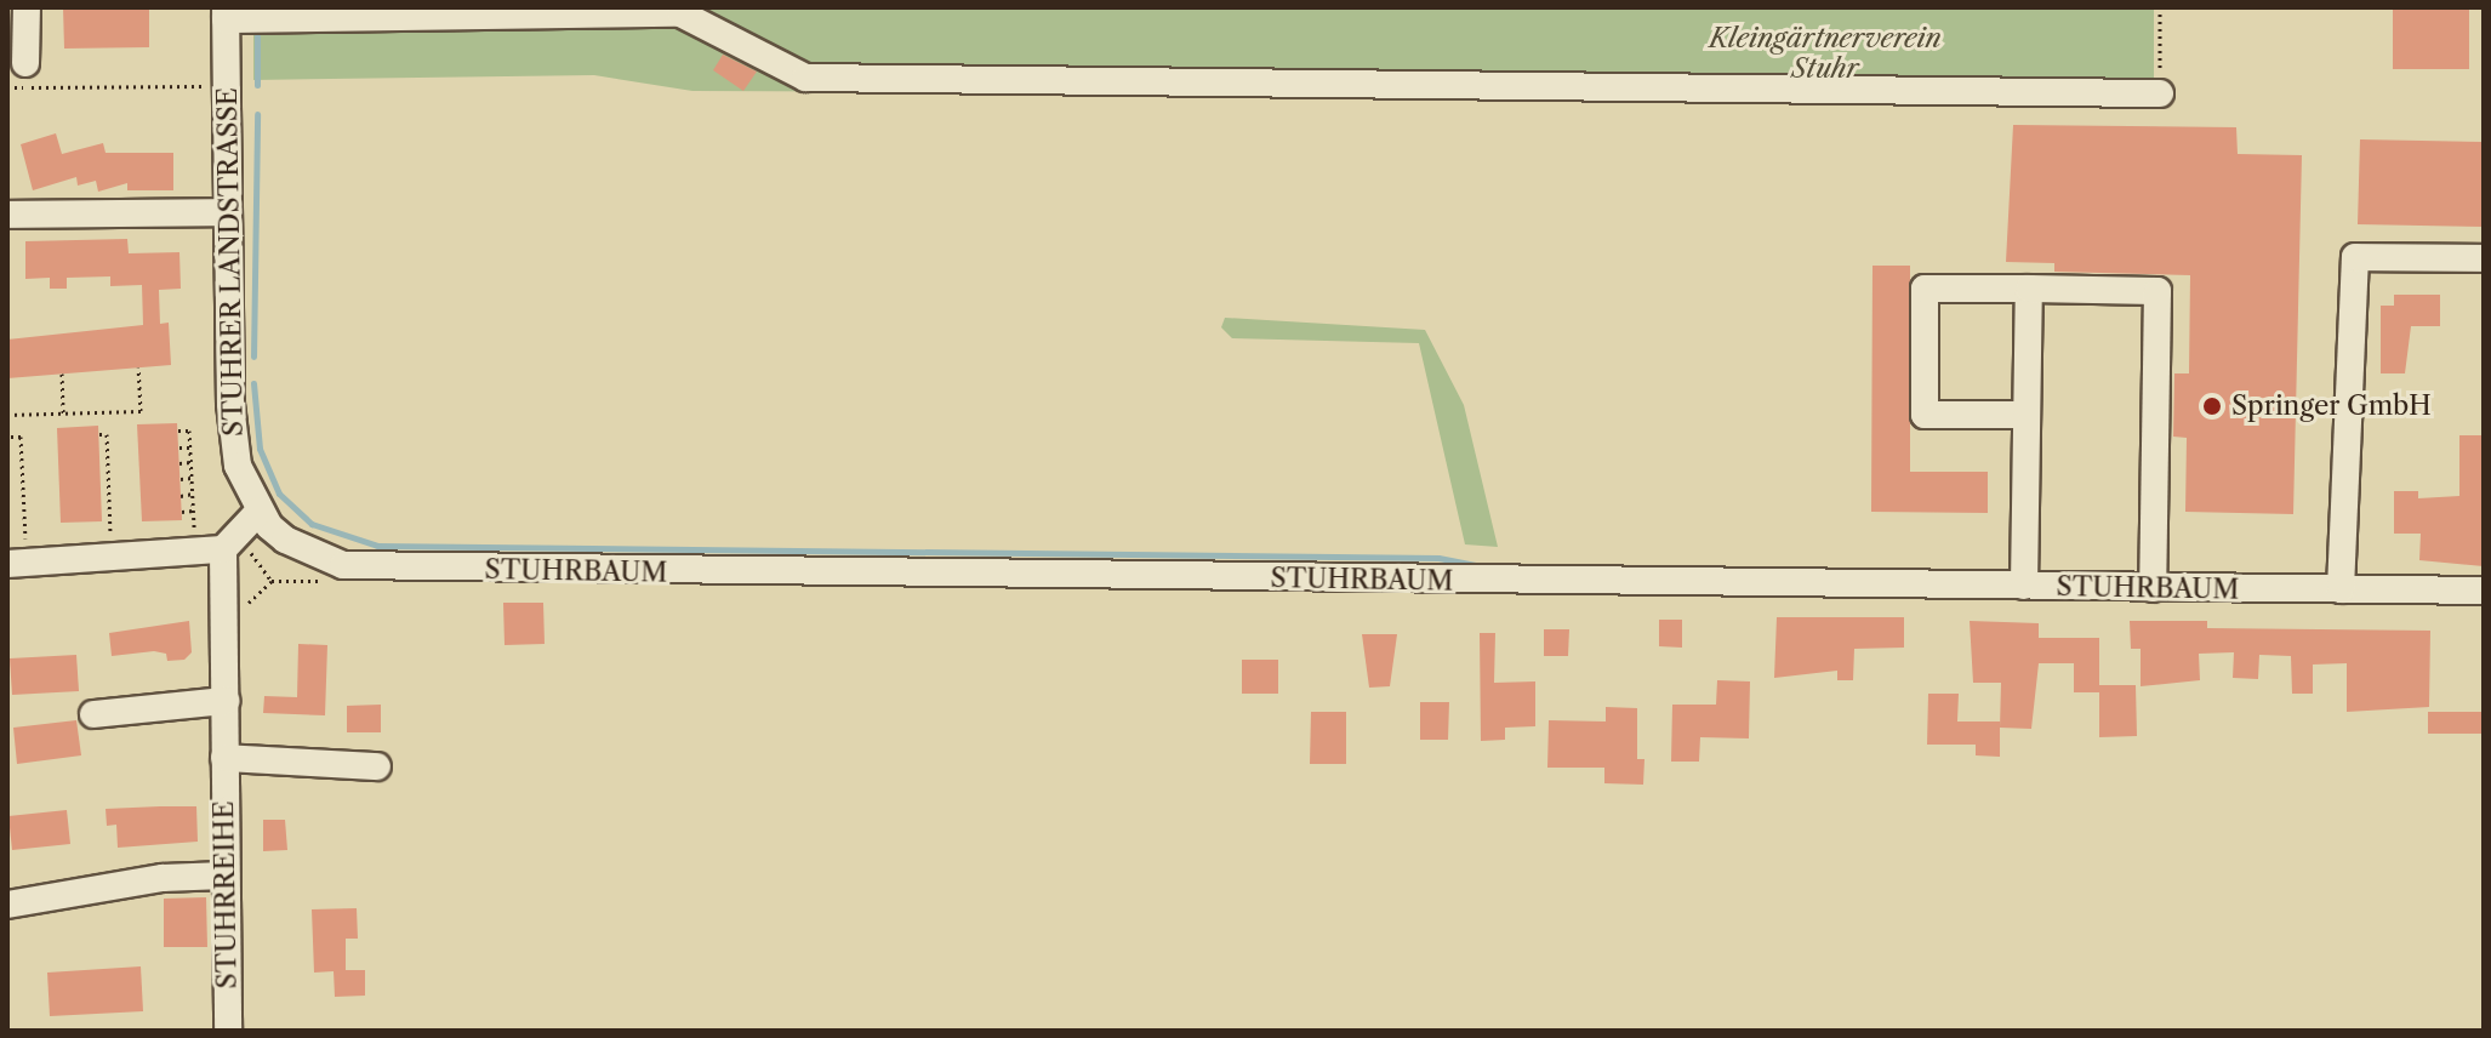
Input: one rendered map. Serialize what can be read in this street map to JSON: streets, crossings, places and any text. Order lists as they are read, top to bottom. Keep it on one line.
{"streets":{"street":["STUHRER LANDSTRASSE","STUHRBAUM","STUHRREIHE"]},"crossings":[["STUHRER LANDSTRASSE","STUHRBAUM"]],"parks":["Kleingärtnerverein Stuhr"],"places":["Springer GmbH"]}
